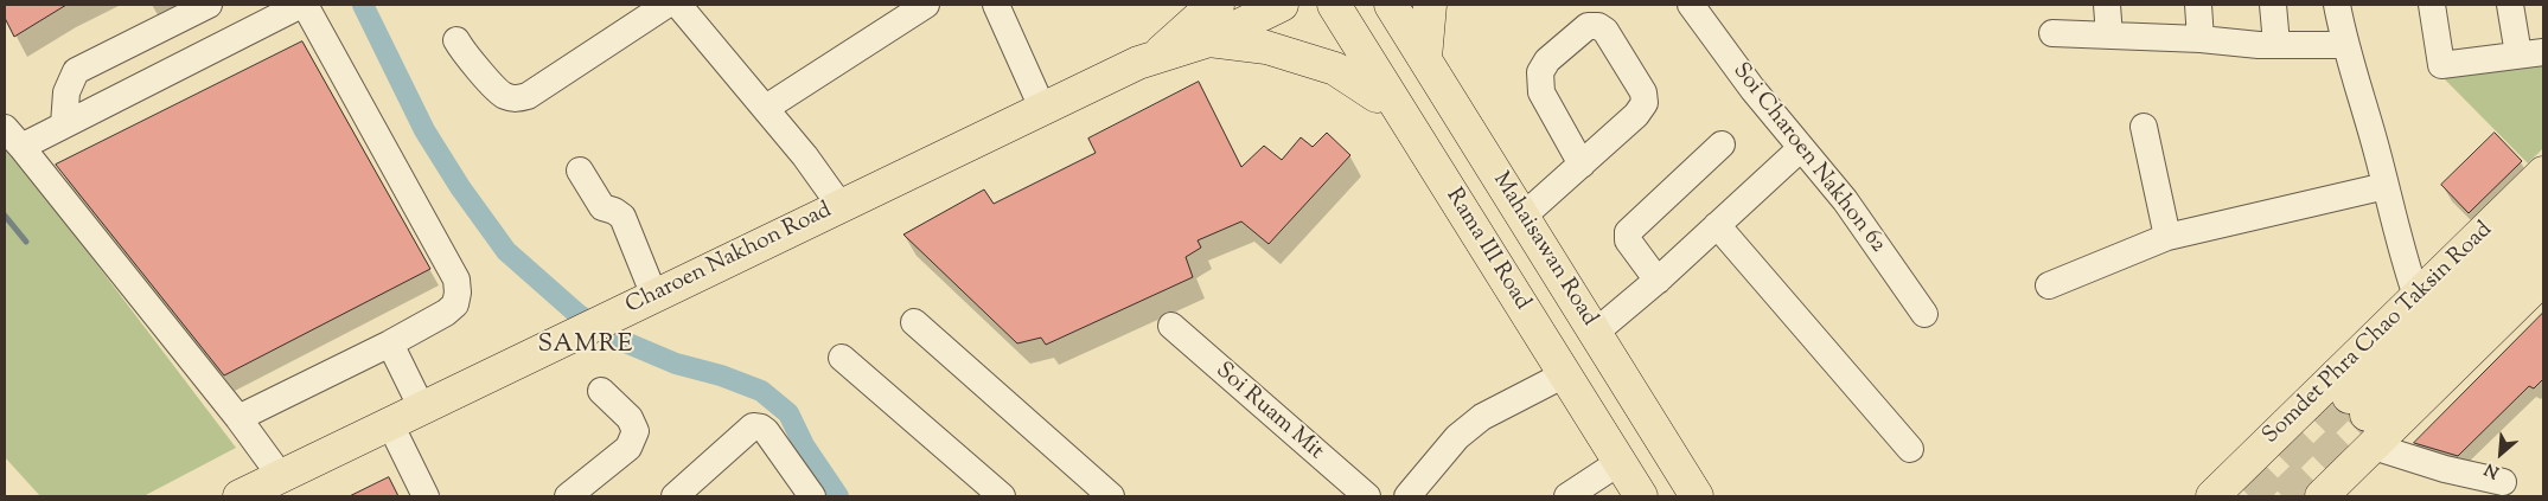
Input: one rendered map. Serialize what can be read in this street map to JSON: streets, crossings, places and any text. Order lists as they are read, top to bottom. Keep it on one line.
{"streets":{"main road":["Rama III Road","Mahaisawan Road","Charoen Nakhon Road","Somdet Phra Chao Taksin Road"],"street":["Soi Charoen Nakhon 62","Soi Ruam Mit"]},"districts":["SAMRE"],"north":"bottom left"}
